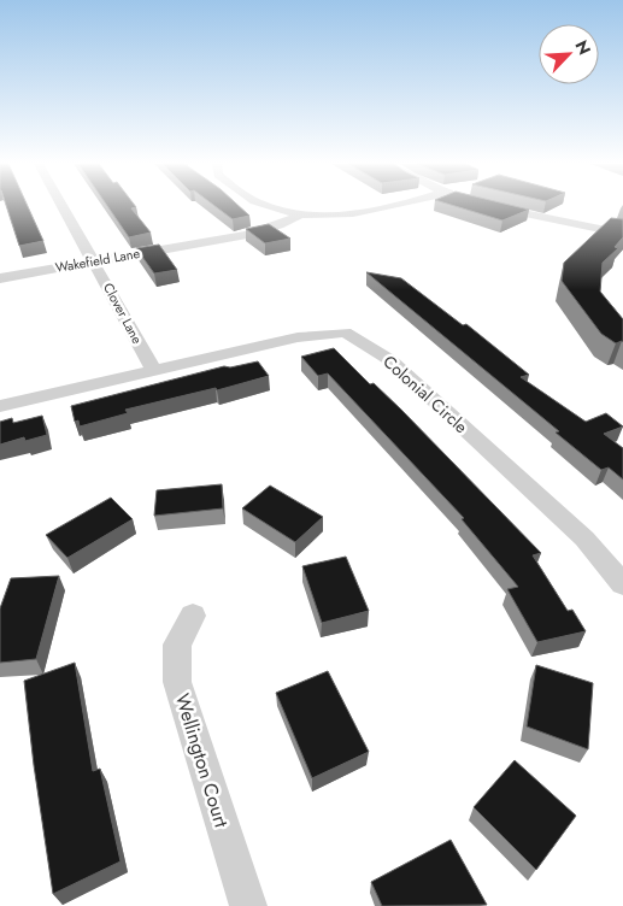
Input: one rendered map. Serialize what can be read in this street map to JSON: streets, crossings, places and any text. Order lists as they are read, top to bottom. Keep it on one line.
{"streets":{"street":["Wakefield Lane","Clover Lane","Colonial Circle","Wellington Court"]},"crossings":[["Wakefield Lane","Clover Lane"],["Clover Lane","Colonial Circle"]],"north":"top right"}
